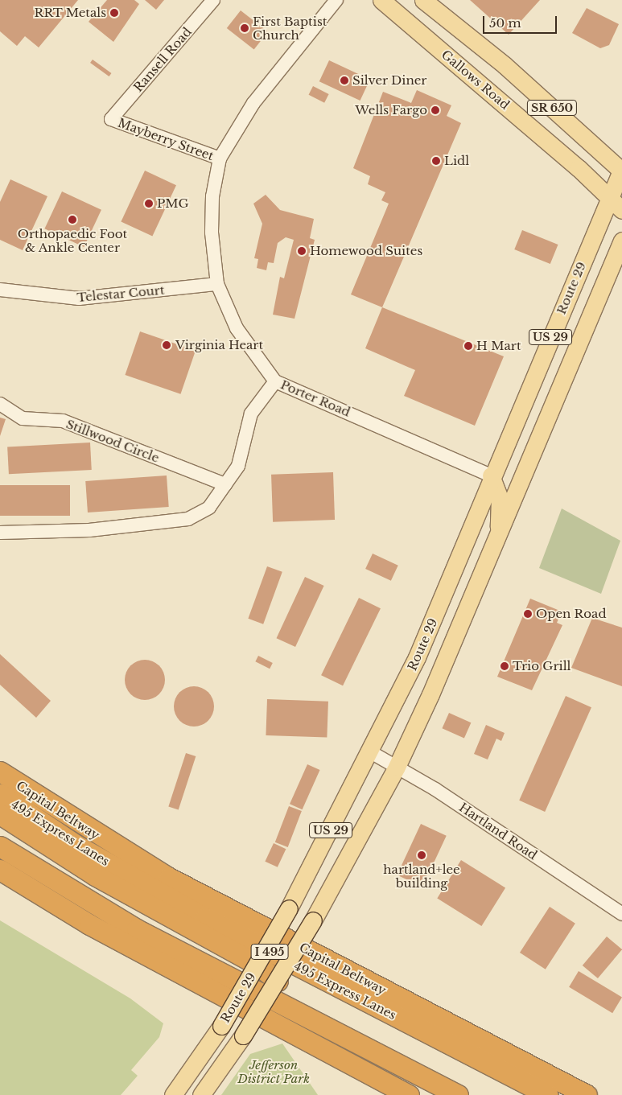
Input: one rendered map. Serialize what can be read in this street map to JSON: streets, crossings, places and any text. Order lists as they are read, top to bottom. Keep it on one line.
{"streets":{"highway":["Capital Beltway","495 Express Lanes","I 495"],"main road":["Gallows Road","SR 650","Route 29","US 29"],"street":["Ransell Road","Mayberry Street","Telestar Court","Porter Road","Stillwood Circle","Hartland Road"]},"crossings":[["Ransell Road","Mayberry Street"],["Gallows Road","Route 29"],["SR 650","Route 29"],["Mayberry Street","Porter Road"],["Route 29","Porter Road"],["Route 29","Hartland Road"],["Telestar Court","Porter Road"]],"parks":["Jefferson District Park"],"places":["RRT Metals","First Baptist Church","Silver Diner","Wells Fargo","Lidl","PMG","Orthopaedic Foot & Ankle Center","Homewood Suites","Virginia Heart","H Mart","Open Road","Trio Grill","hartland+lee building"],"scale_bar":"50 m"}
